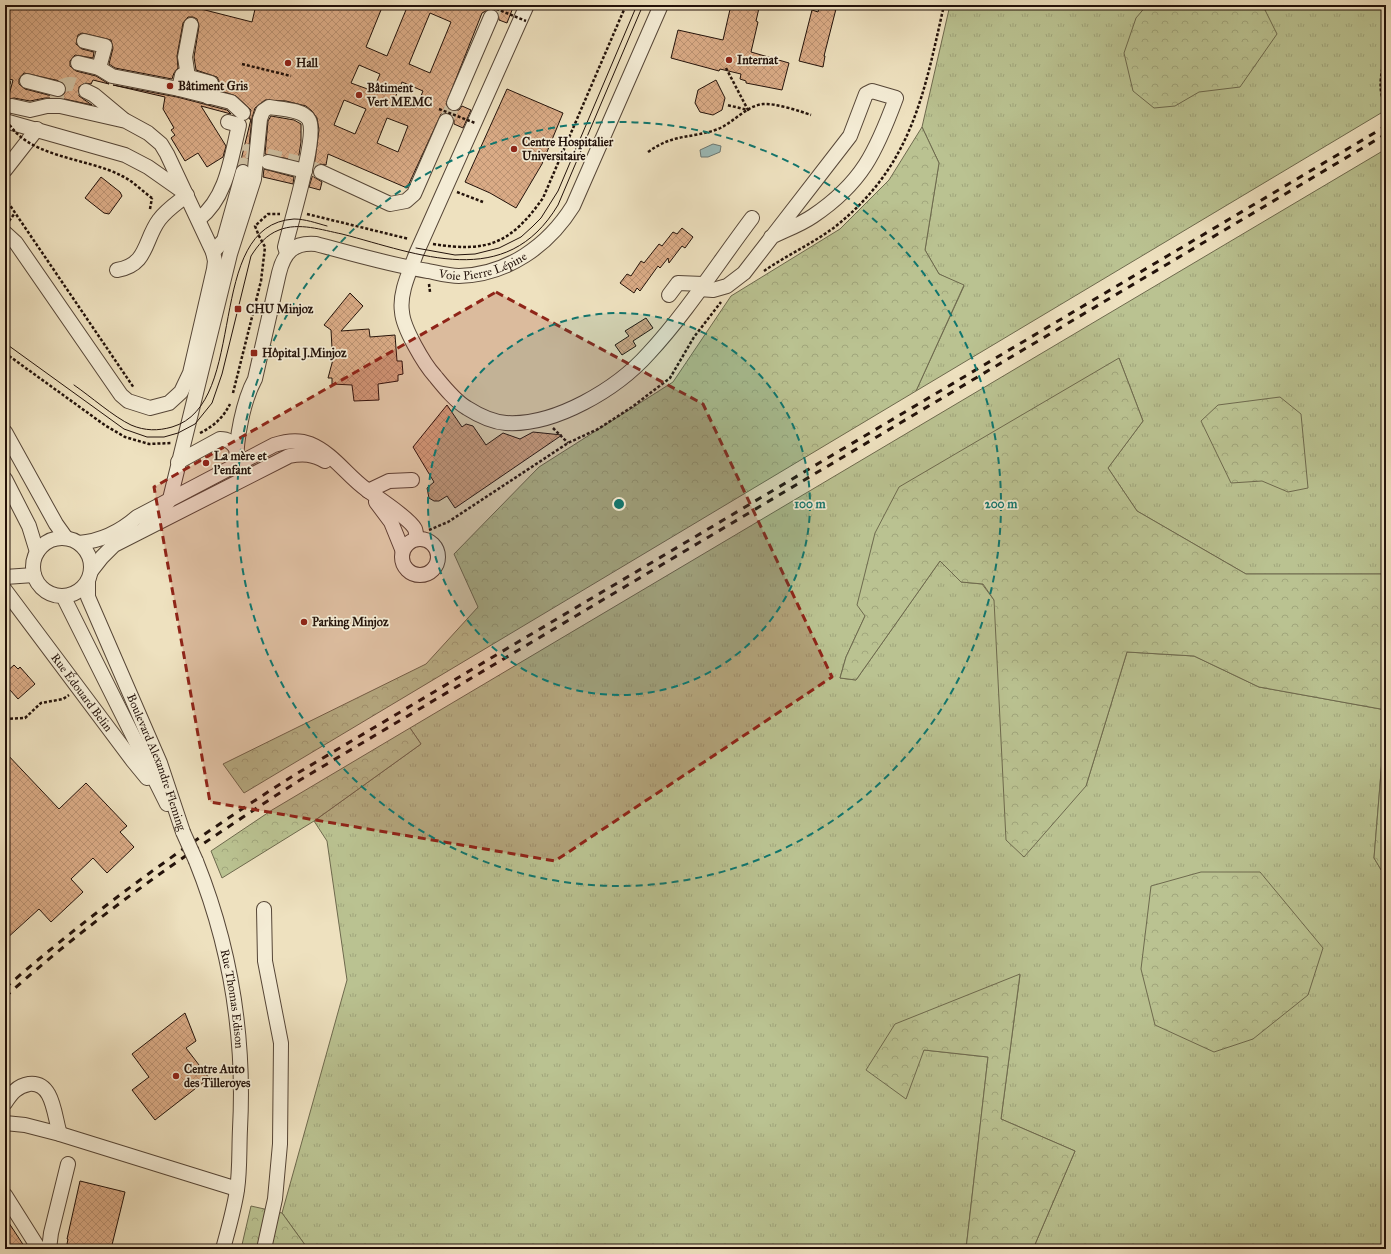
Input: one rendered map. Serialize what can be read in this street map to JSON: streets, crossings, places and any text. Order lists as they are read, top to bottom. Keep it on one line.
{"streets":{"street":["Voie Pierre Lépine","Rue Édouard Belin","Boulevard Alexandre Fleming","Rue Thomas Edison"]},"crossings":[["Rue Édouard Belin","Boulevard Alexandre Fleming"],["Boulevard Alexandre Fleming","Rue Thomas Edison"]],"places":{"other":["Internat","Hall","Bâtiment Gris","Bâtiment Vert MEMC","Centre Hospitalier Universitaire","La mère et l'enfant","Parking Minjoz","Centre Auto des Tilleroyes"],"transit":["CHU Minjoz","Hôpital J.Minjoz"]},"rings":["100 m","200 m"]}
